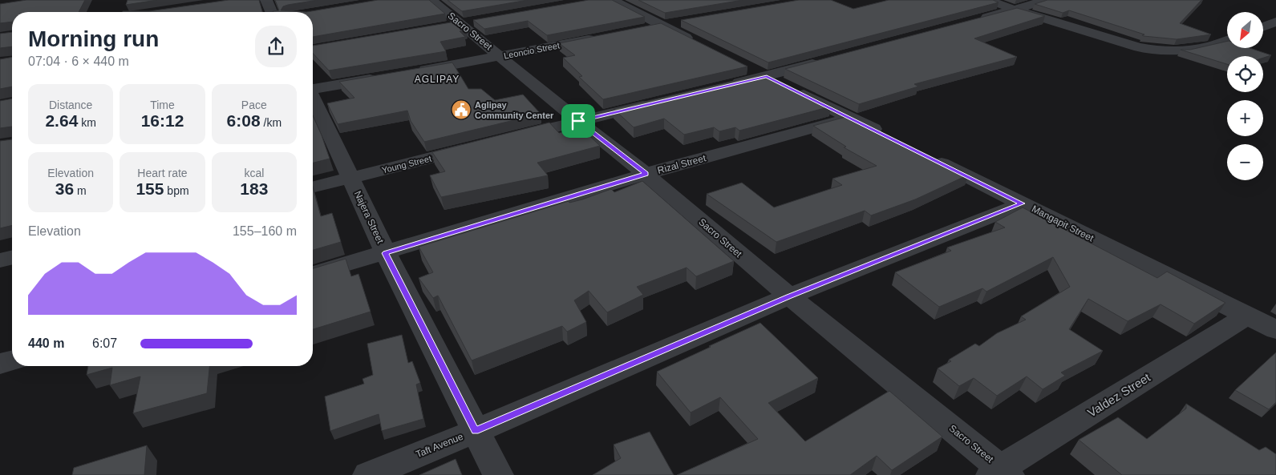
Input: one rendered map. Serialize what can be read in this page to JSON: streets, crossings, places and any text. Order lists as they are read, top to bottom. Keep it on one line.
{"streets":{"street":["Sacro Street","Leoncio Street","Young Street","Rizal Street","Najera Street","Mangapit Street","Valdez Street","Taft Avenue"]},"crossings":[["Sacro Street","Leoncio Street"],["Sacro Street","Rizal Street"],["Sacro Street","Valdez Street"],["Sacro Street","Taft Avenue"],["Young Street","Najera Street"],["Rizal Street","Najera Street"],["Najera Street","Taft Avenue"],["Mangapit Street","Valdez Street"],["Mangapit Street","Taft Avenue"]],"districts":["AGLIPAY"],"places":{"public building":["Aglipay Community Center"]},"north":"bottom left","page":{"map_buttons":["+","−"],"heading":["Morning run","07:04 · 6 × 440 m"],"stats":[["Distance","2.64 km"],["Time","16:12"],["Pace","6:08 /km"],["Elevation","36 m"],["Heart rate","155 bpm"],["kcal","183"]],"chart":["Elevation","155–160 m"],"list":[{"name":"440 m","note":"6:07"}]}}
